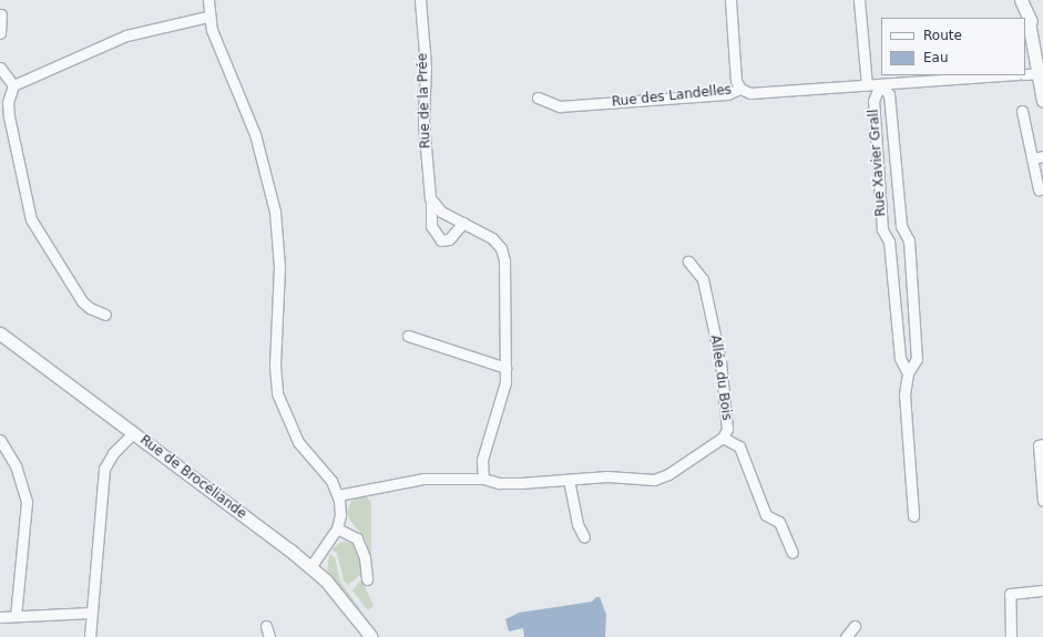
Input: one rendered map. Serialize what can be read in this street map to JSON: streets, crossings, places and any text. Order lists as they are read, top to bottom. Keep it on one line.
{"streets":{"street":["Rue des Landelles","Rue de la Prée","Rue Xavier Grall","Allée du Bois","Rue de Brocéliande"]},"crossings":[["Rue des Landelles","Rue Xavier Grall"]],"legend":["Route","Eau"]}
